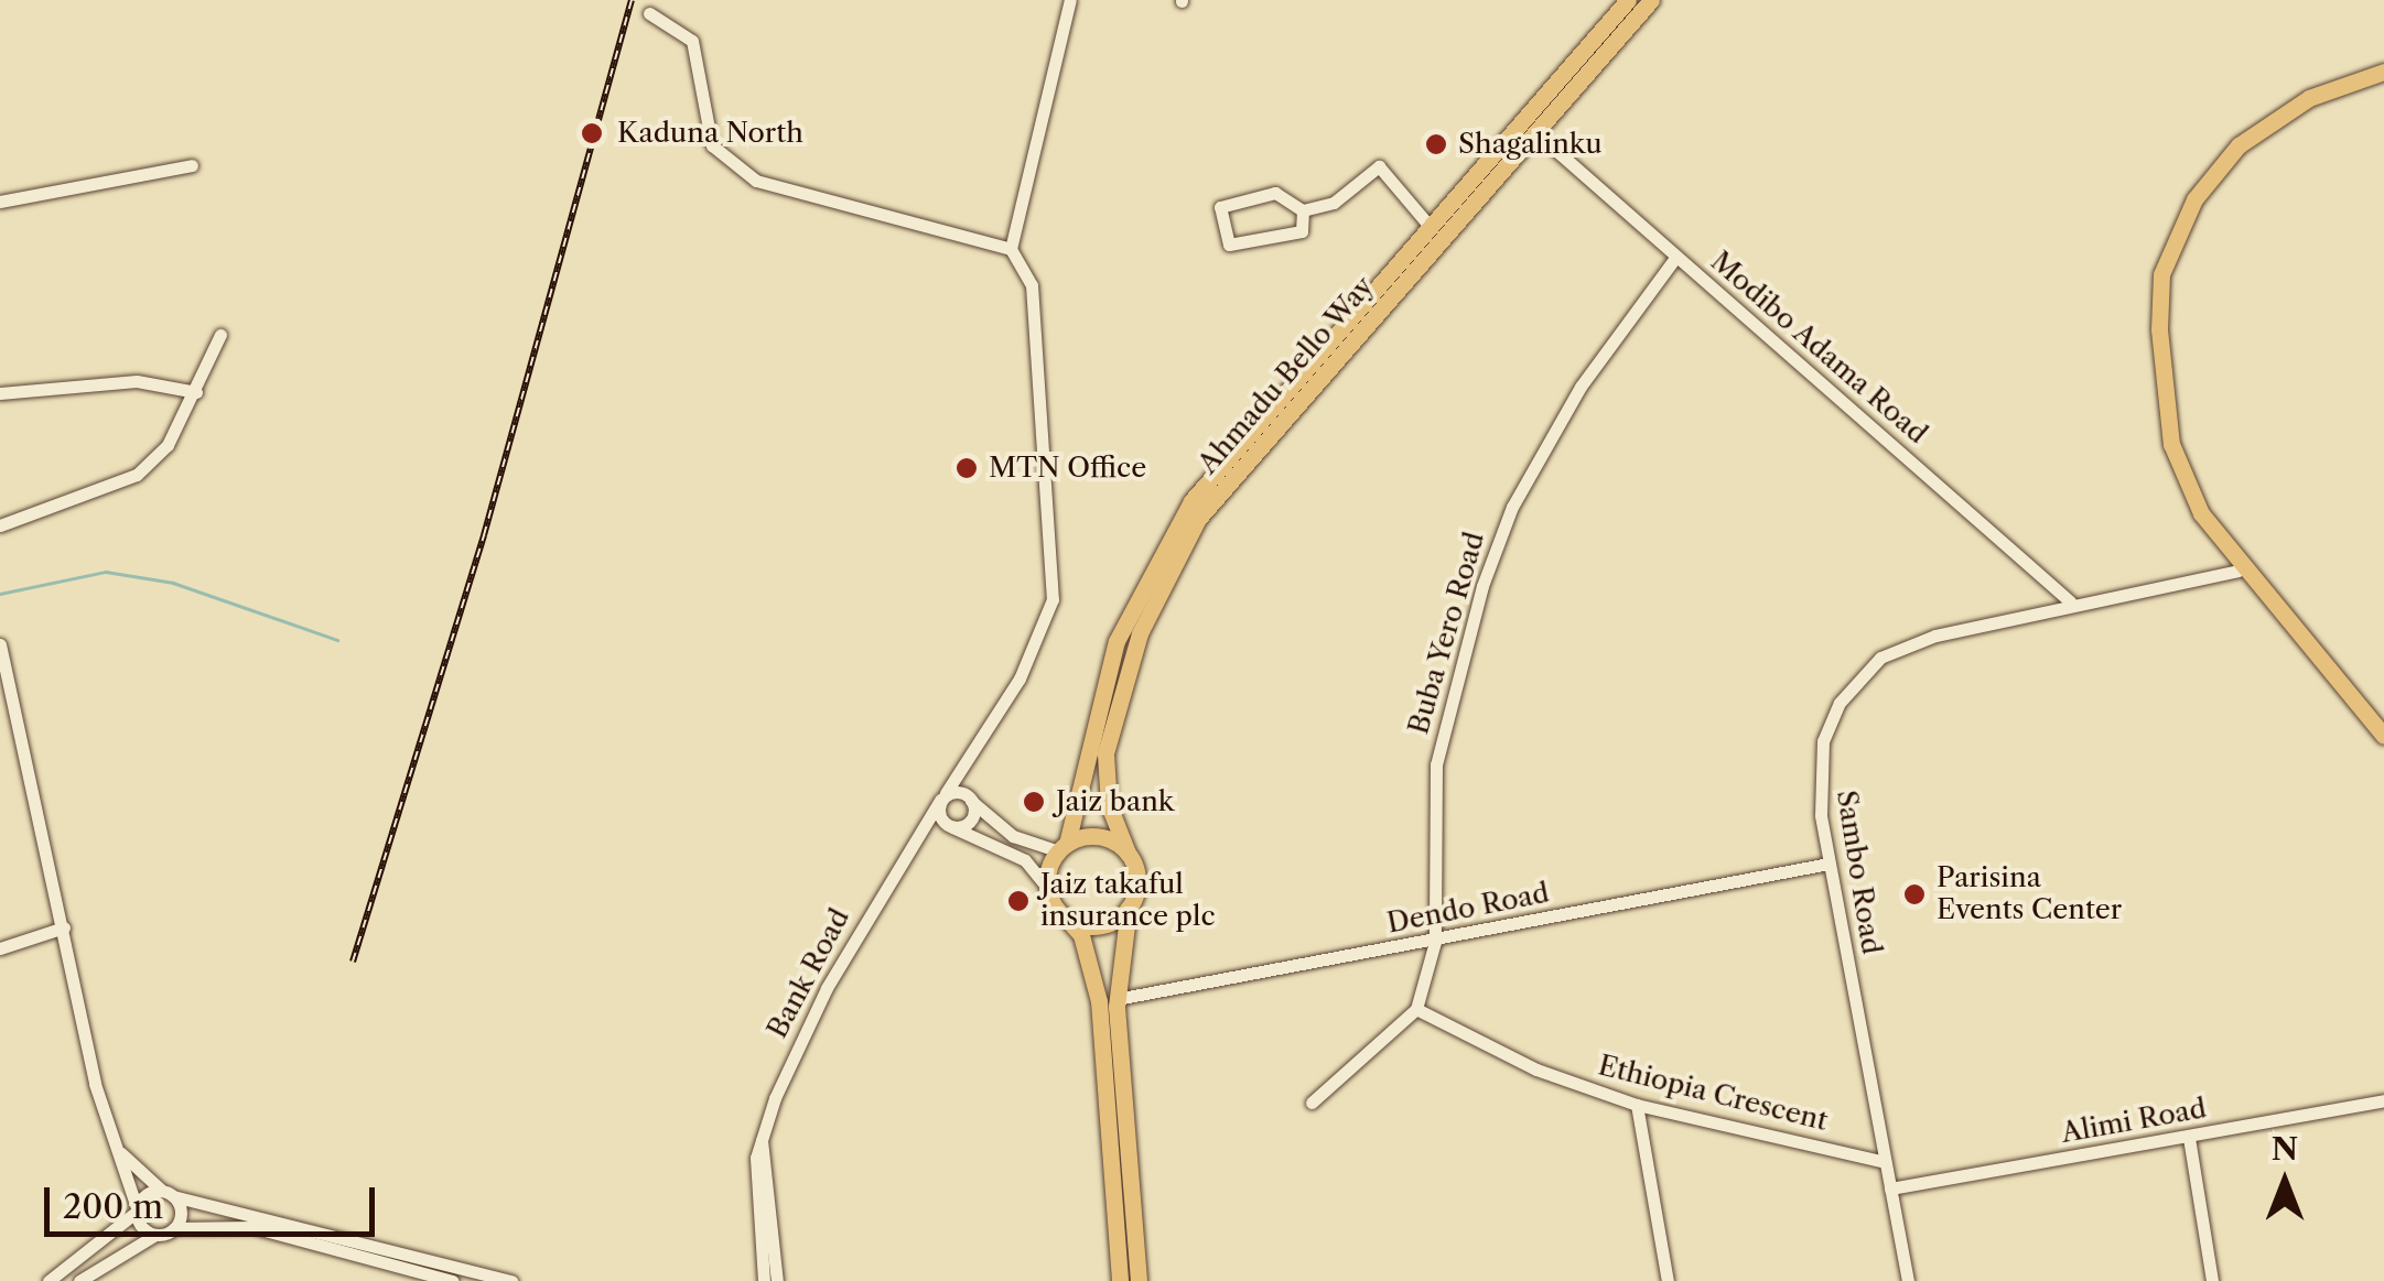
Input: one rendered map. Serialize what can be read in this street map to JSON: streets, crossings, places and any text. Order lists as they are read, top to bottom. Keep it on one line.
{"streets":{"main road":["Ahmadu Bello Way"],"street":["Modibo Adama Road","Buba Yero Road","Sambo Road","Dendo Road","Bank Road","Ethiopia Crescent","Alimi Road"]},"crossings":[["Modibo Adama Road","Ahmadu Bello Way"],["Modibo Adama Road","Buba Yero Road"],["Modibo Adama Road","Sambo Road"],["Buba Yero Road","Dendo Road"],["Sambo Road","Dendo Road"],["Sambo Road","Ethiopia Crescent"],["Sambo Road","Alimi Road"]],"places":["Kaduna North","Shagalinku","MTN Office","Jaiz bank","Parisina Events Center","Jaiz takaful insurance plc"],"scale_bar":"200 m","north":"top"}
